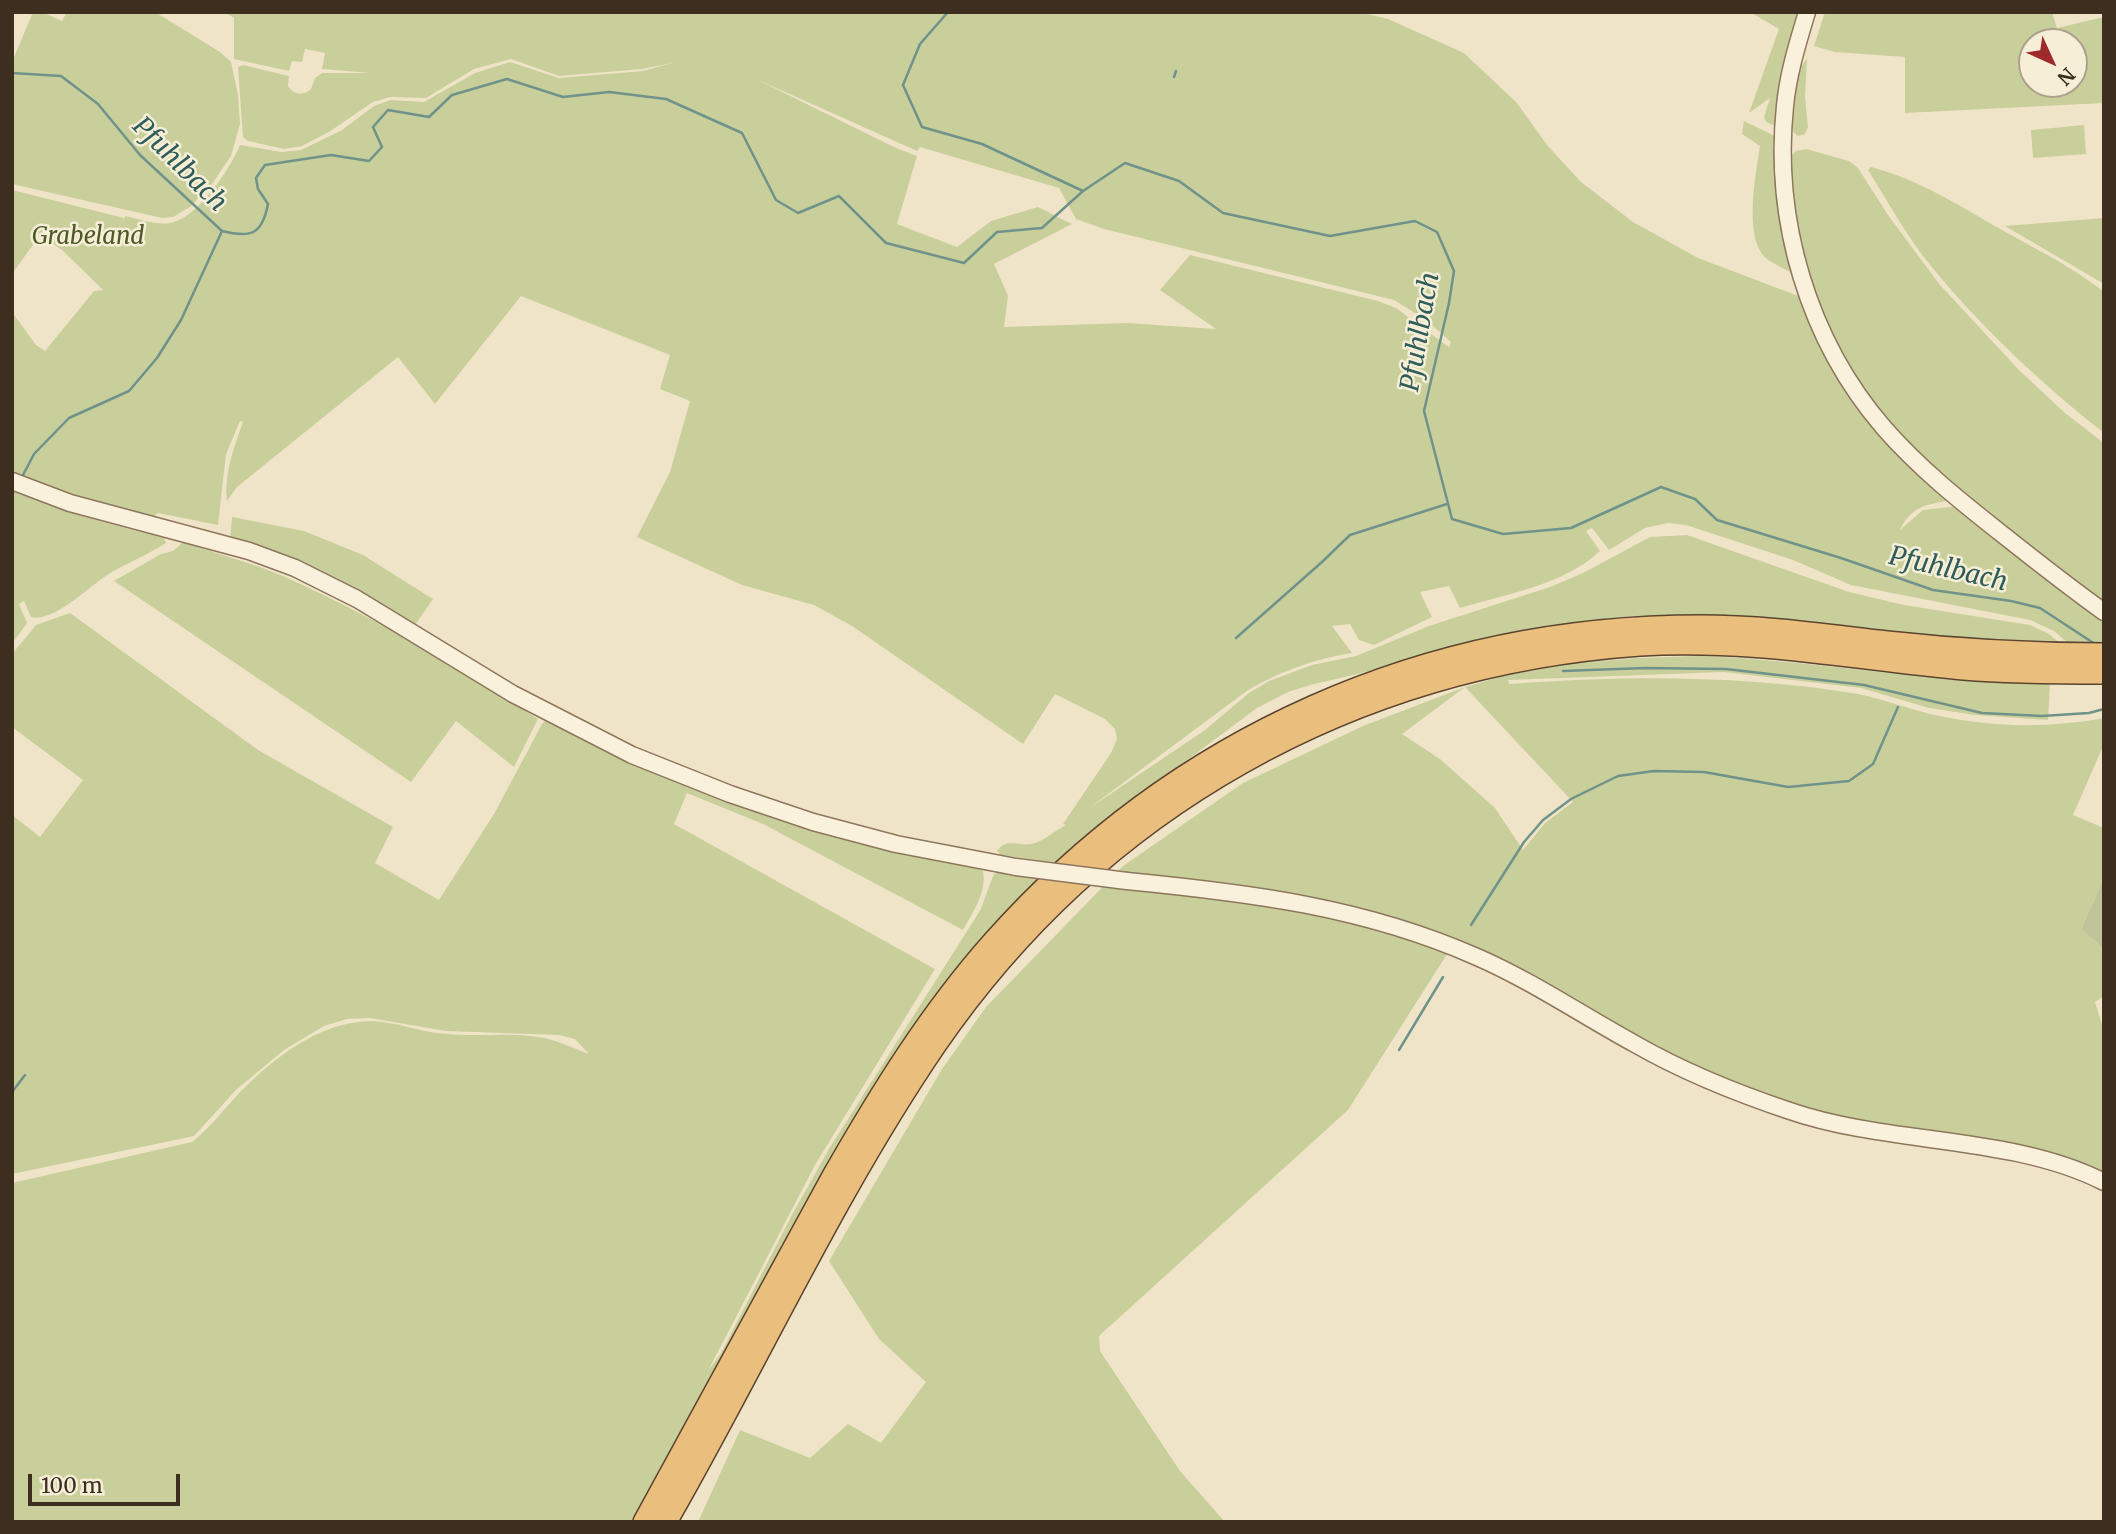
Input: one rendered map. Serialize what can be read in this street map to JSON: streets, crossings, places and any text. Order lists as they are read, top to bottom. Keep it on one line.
{"water":["Pfuhlbach"],"parks":["Grabeland"],"scale_bar":"100 m","north":"bottom right"}
